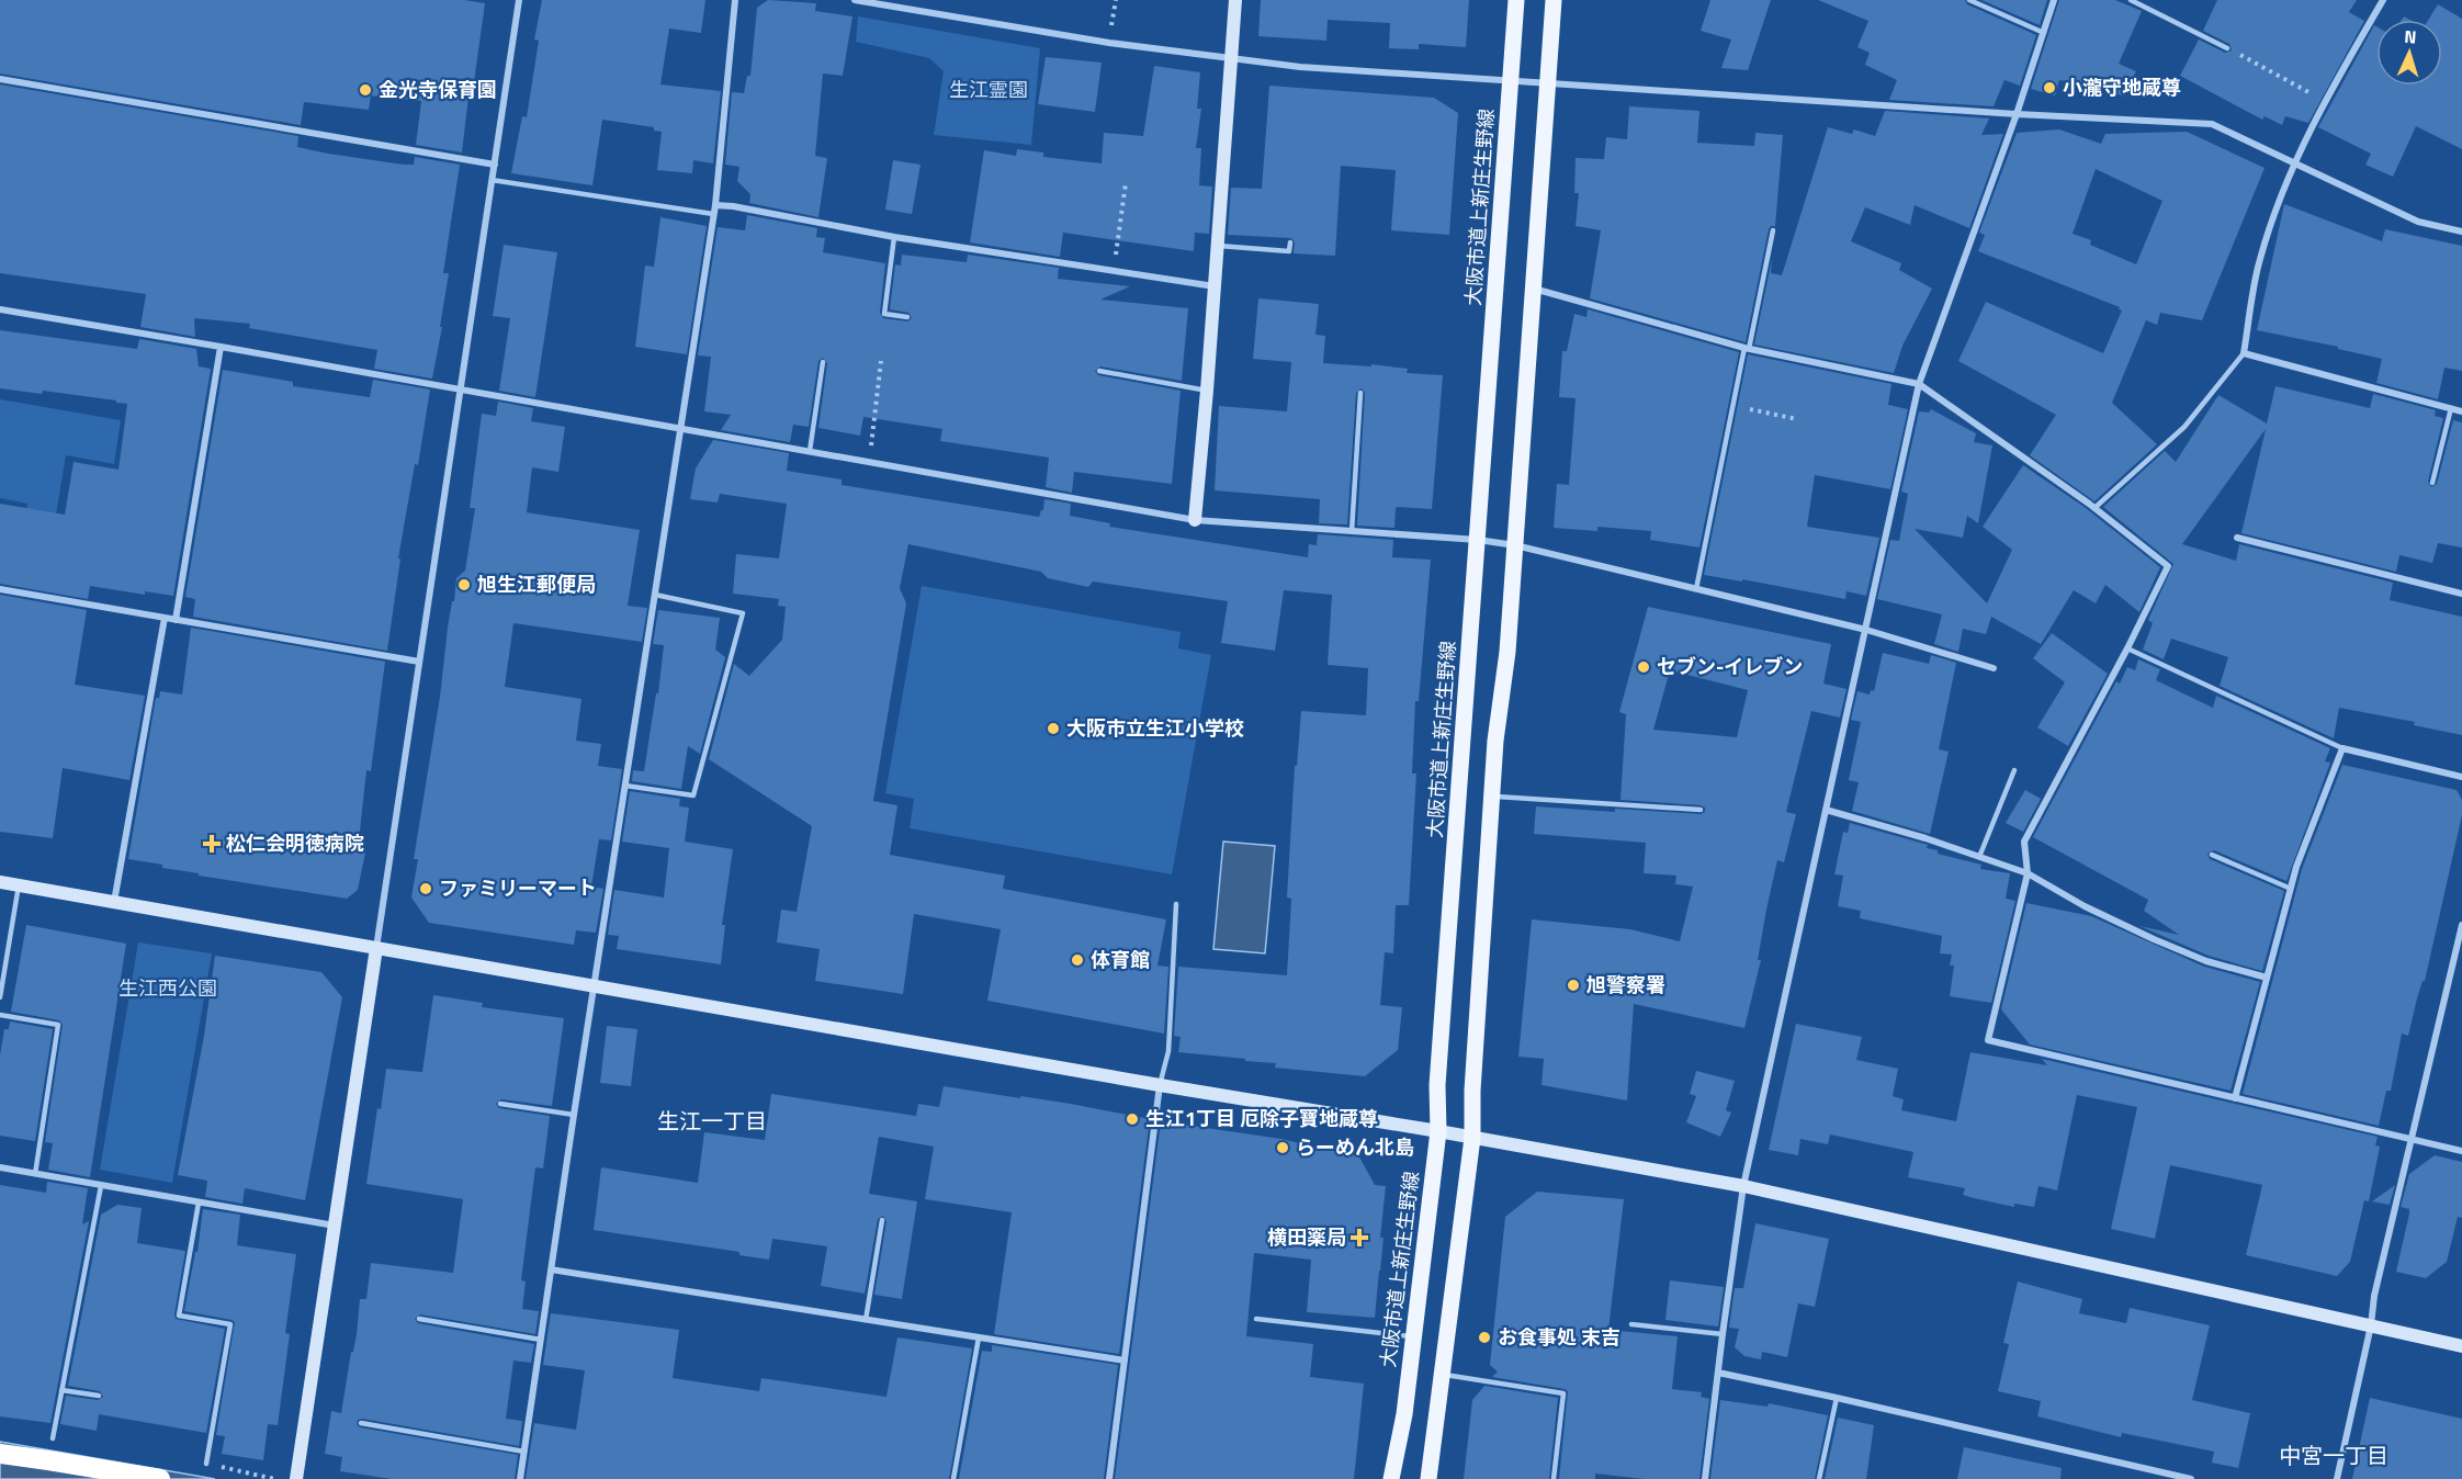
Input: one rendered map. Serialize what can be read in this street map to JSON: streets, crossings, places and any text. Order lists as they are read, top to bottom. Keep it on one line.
{"streets":{"main road":["大阪市道上新庄生野線"]},"districts":["生江一丁目","中宮一丁目"],"parks":["生江霊園","生江西公園"],"places":{"other":["小瀧守地蔵尊","金光寺保育園","旭生江郵便局","セブン-イレブン","大阪市立生江小学校","ファミリーマート","体育館","旭警察署","生江1丁目 厄除子寶地蔵尊","らーめん北島","お食事処 末吉"],"health":["松仁会明徳病院","横田薬局"]},"north":"top"}
